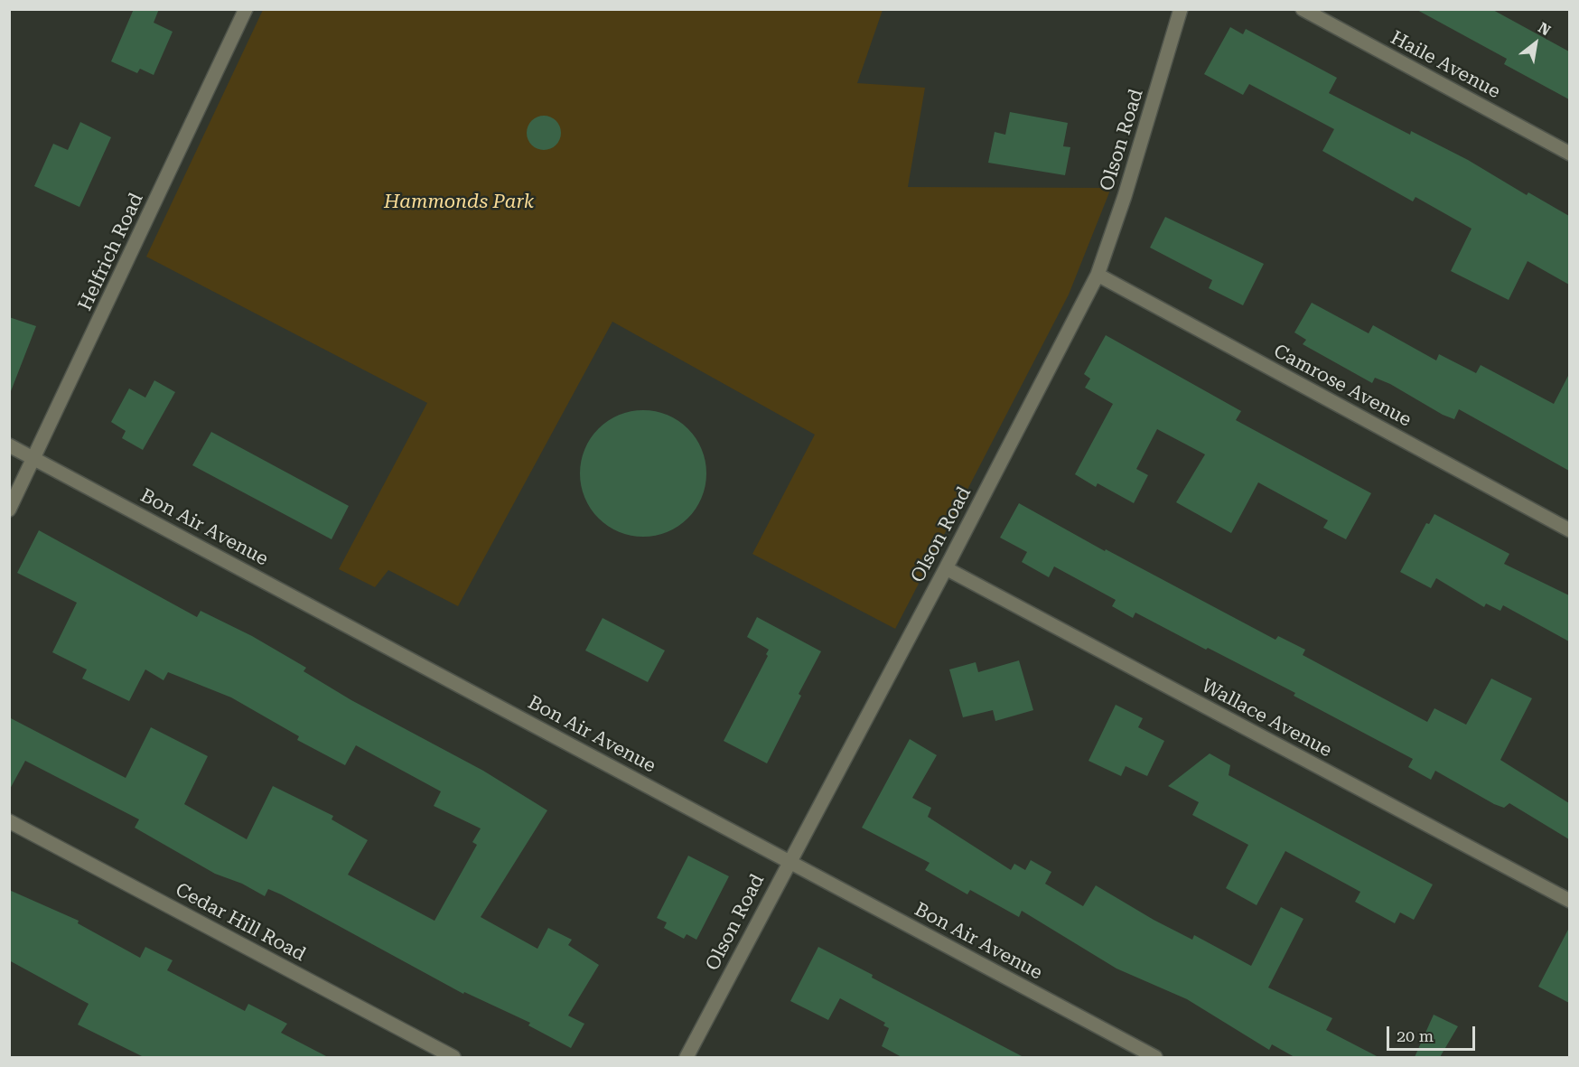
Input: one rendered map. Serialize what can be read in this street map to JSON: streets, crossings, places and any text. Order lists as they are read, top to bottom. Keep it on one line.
{"streets":{"street":["Haile Avenue","Olson Road","Helfrich Road","Camrose Avenue","Bon Air Avenue","Wallace Avenue","Cedar Hill Road"]},"crossings":[["Olson Road","Camrose Avenue"],["Olson Road","Bon Air Avenue"],["Olson Road","Wallace Avenue"],["Helfrich Road","Bon Air Avenue"]],"parks":["Hammonds Park"],"scale_bar":"20 m","north":"top right"}
